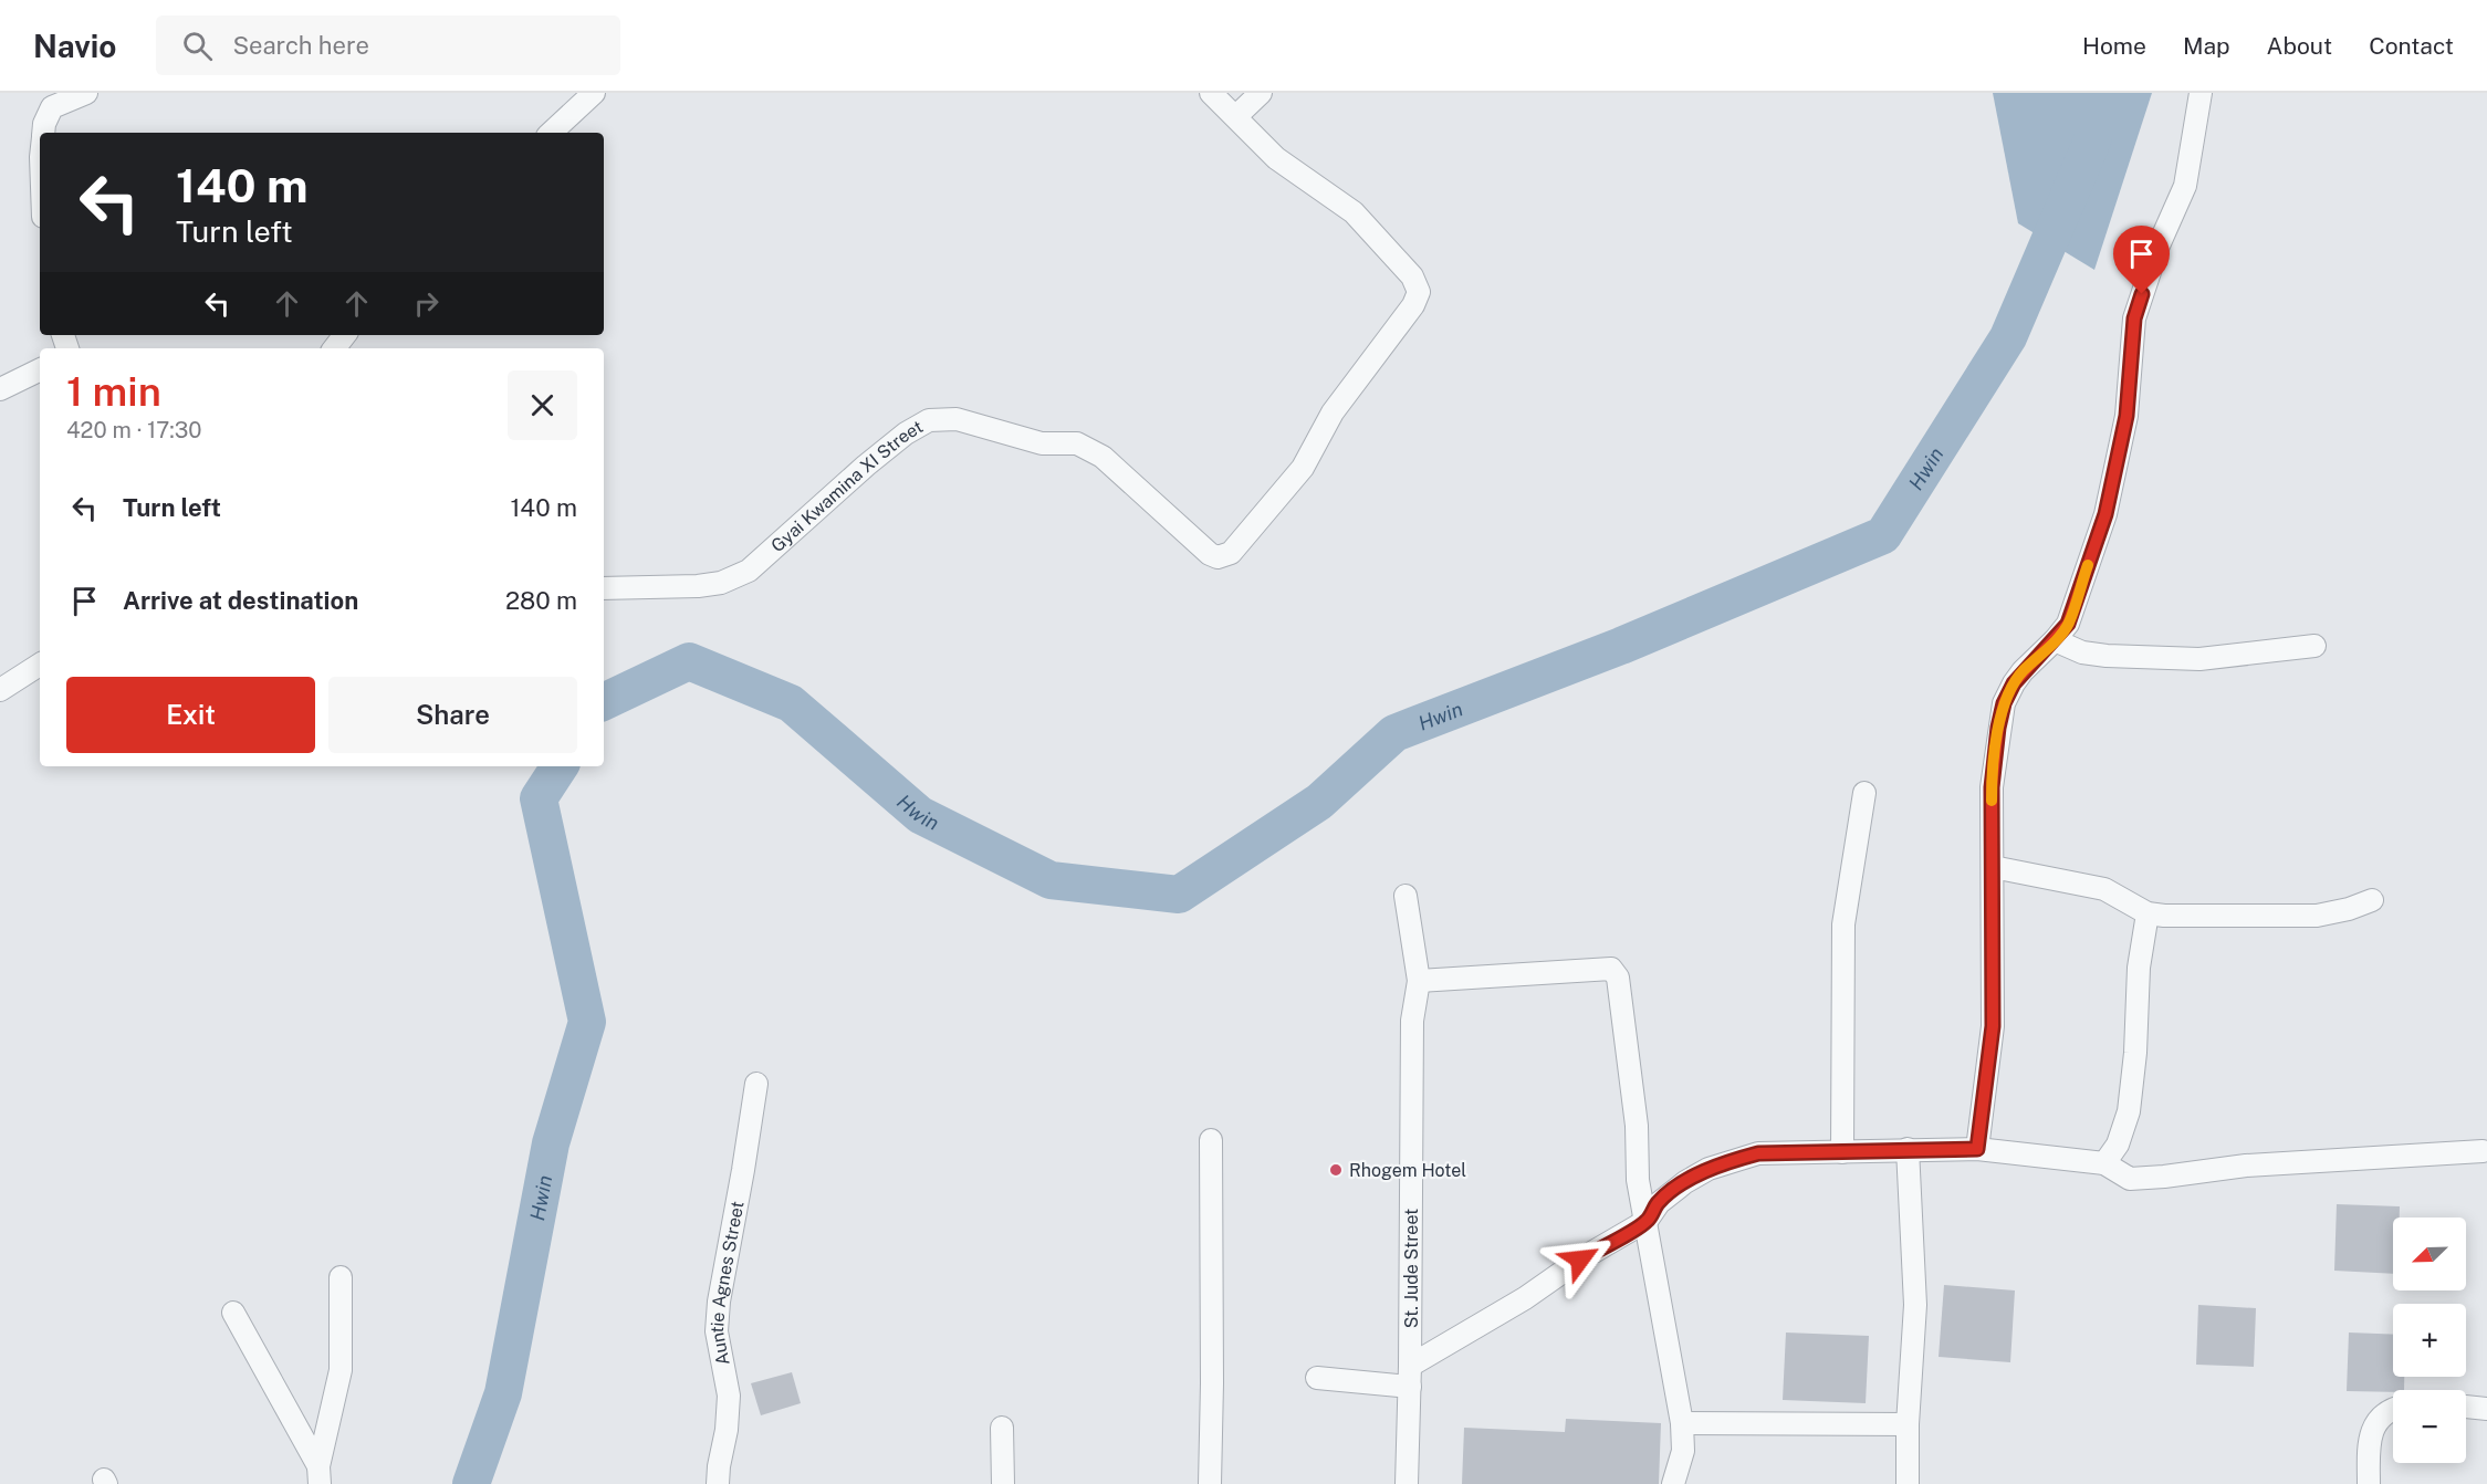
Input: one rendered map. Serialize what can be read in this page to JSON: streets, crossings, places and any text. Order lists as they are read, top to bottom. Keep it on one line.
{"streets":{"street":["Gyai Kwamina XI Street","St. Jude Street","Auntie Agnes Street"]},"water":["Hwin"],"places":["Rhogem Hotel"],"north":"bottom left","page":{"header":"Navio","search":"Search here","nav":["Home","Map","About","Contact"],"turn":["140 m","Turn left"],"heading":["1 min","420 m · 17:30"],"list":[{"name":"Turn left","value":"140 m"},{"name":"Arrive at destination","value":"280 m"}],"buttons":["Exit","Share"],"map_buttons":["+","−"]}}
